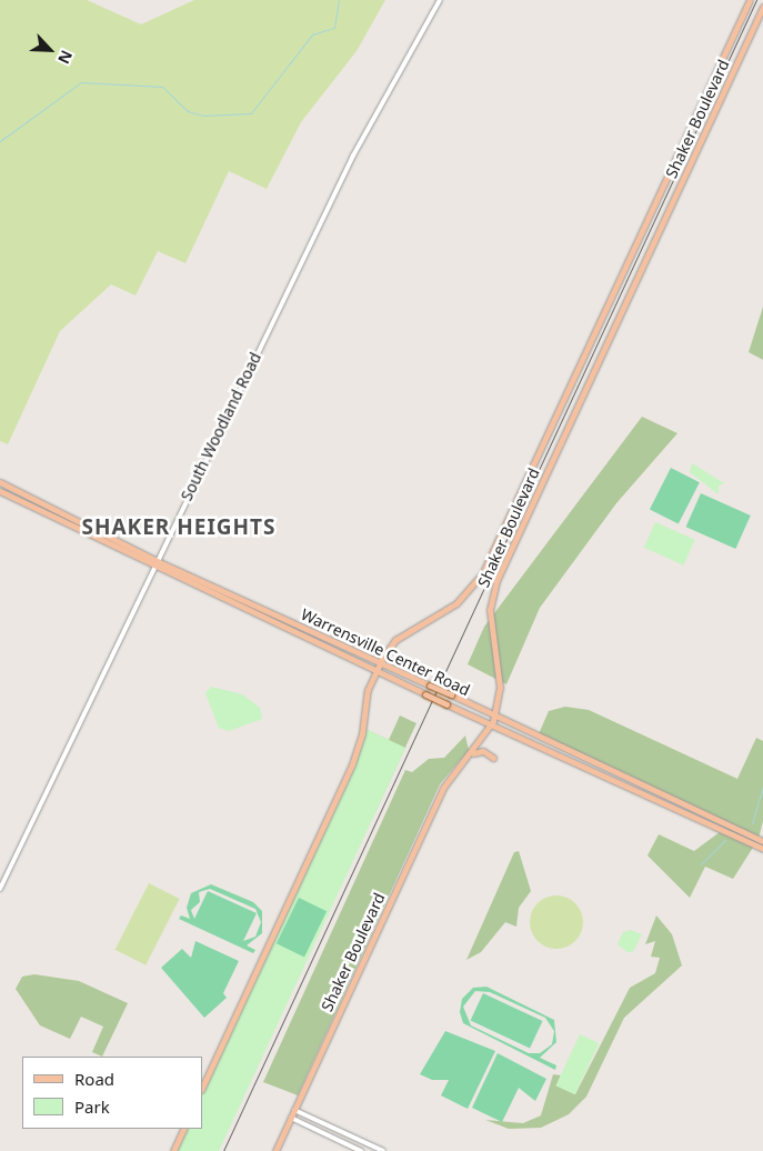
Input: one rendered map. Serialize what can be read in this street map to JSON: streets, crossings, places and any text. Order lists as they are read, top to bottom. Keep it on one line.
{"streets":{"main road":["Shaker Boulevard","Warrensville Center Road"],"street":["South Woodland Road"]},"crossings":[["Shaker Boulevard","Warrensville Center Road"],["South Woodland Road","Warrensville Center Road"]],"districts":["SHAKER HEIGHTS"],"legend":["Road","Park"],"north":"bottom right"}
